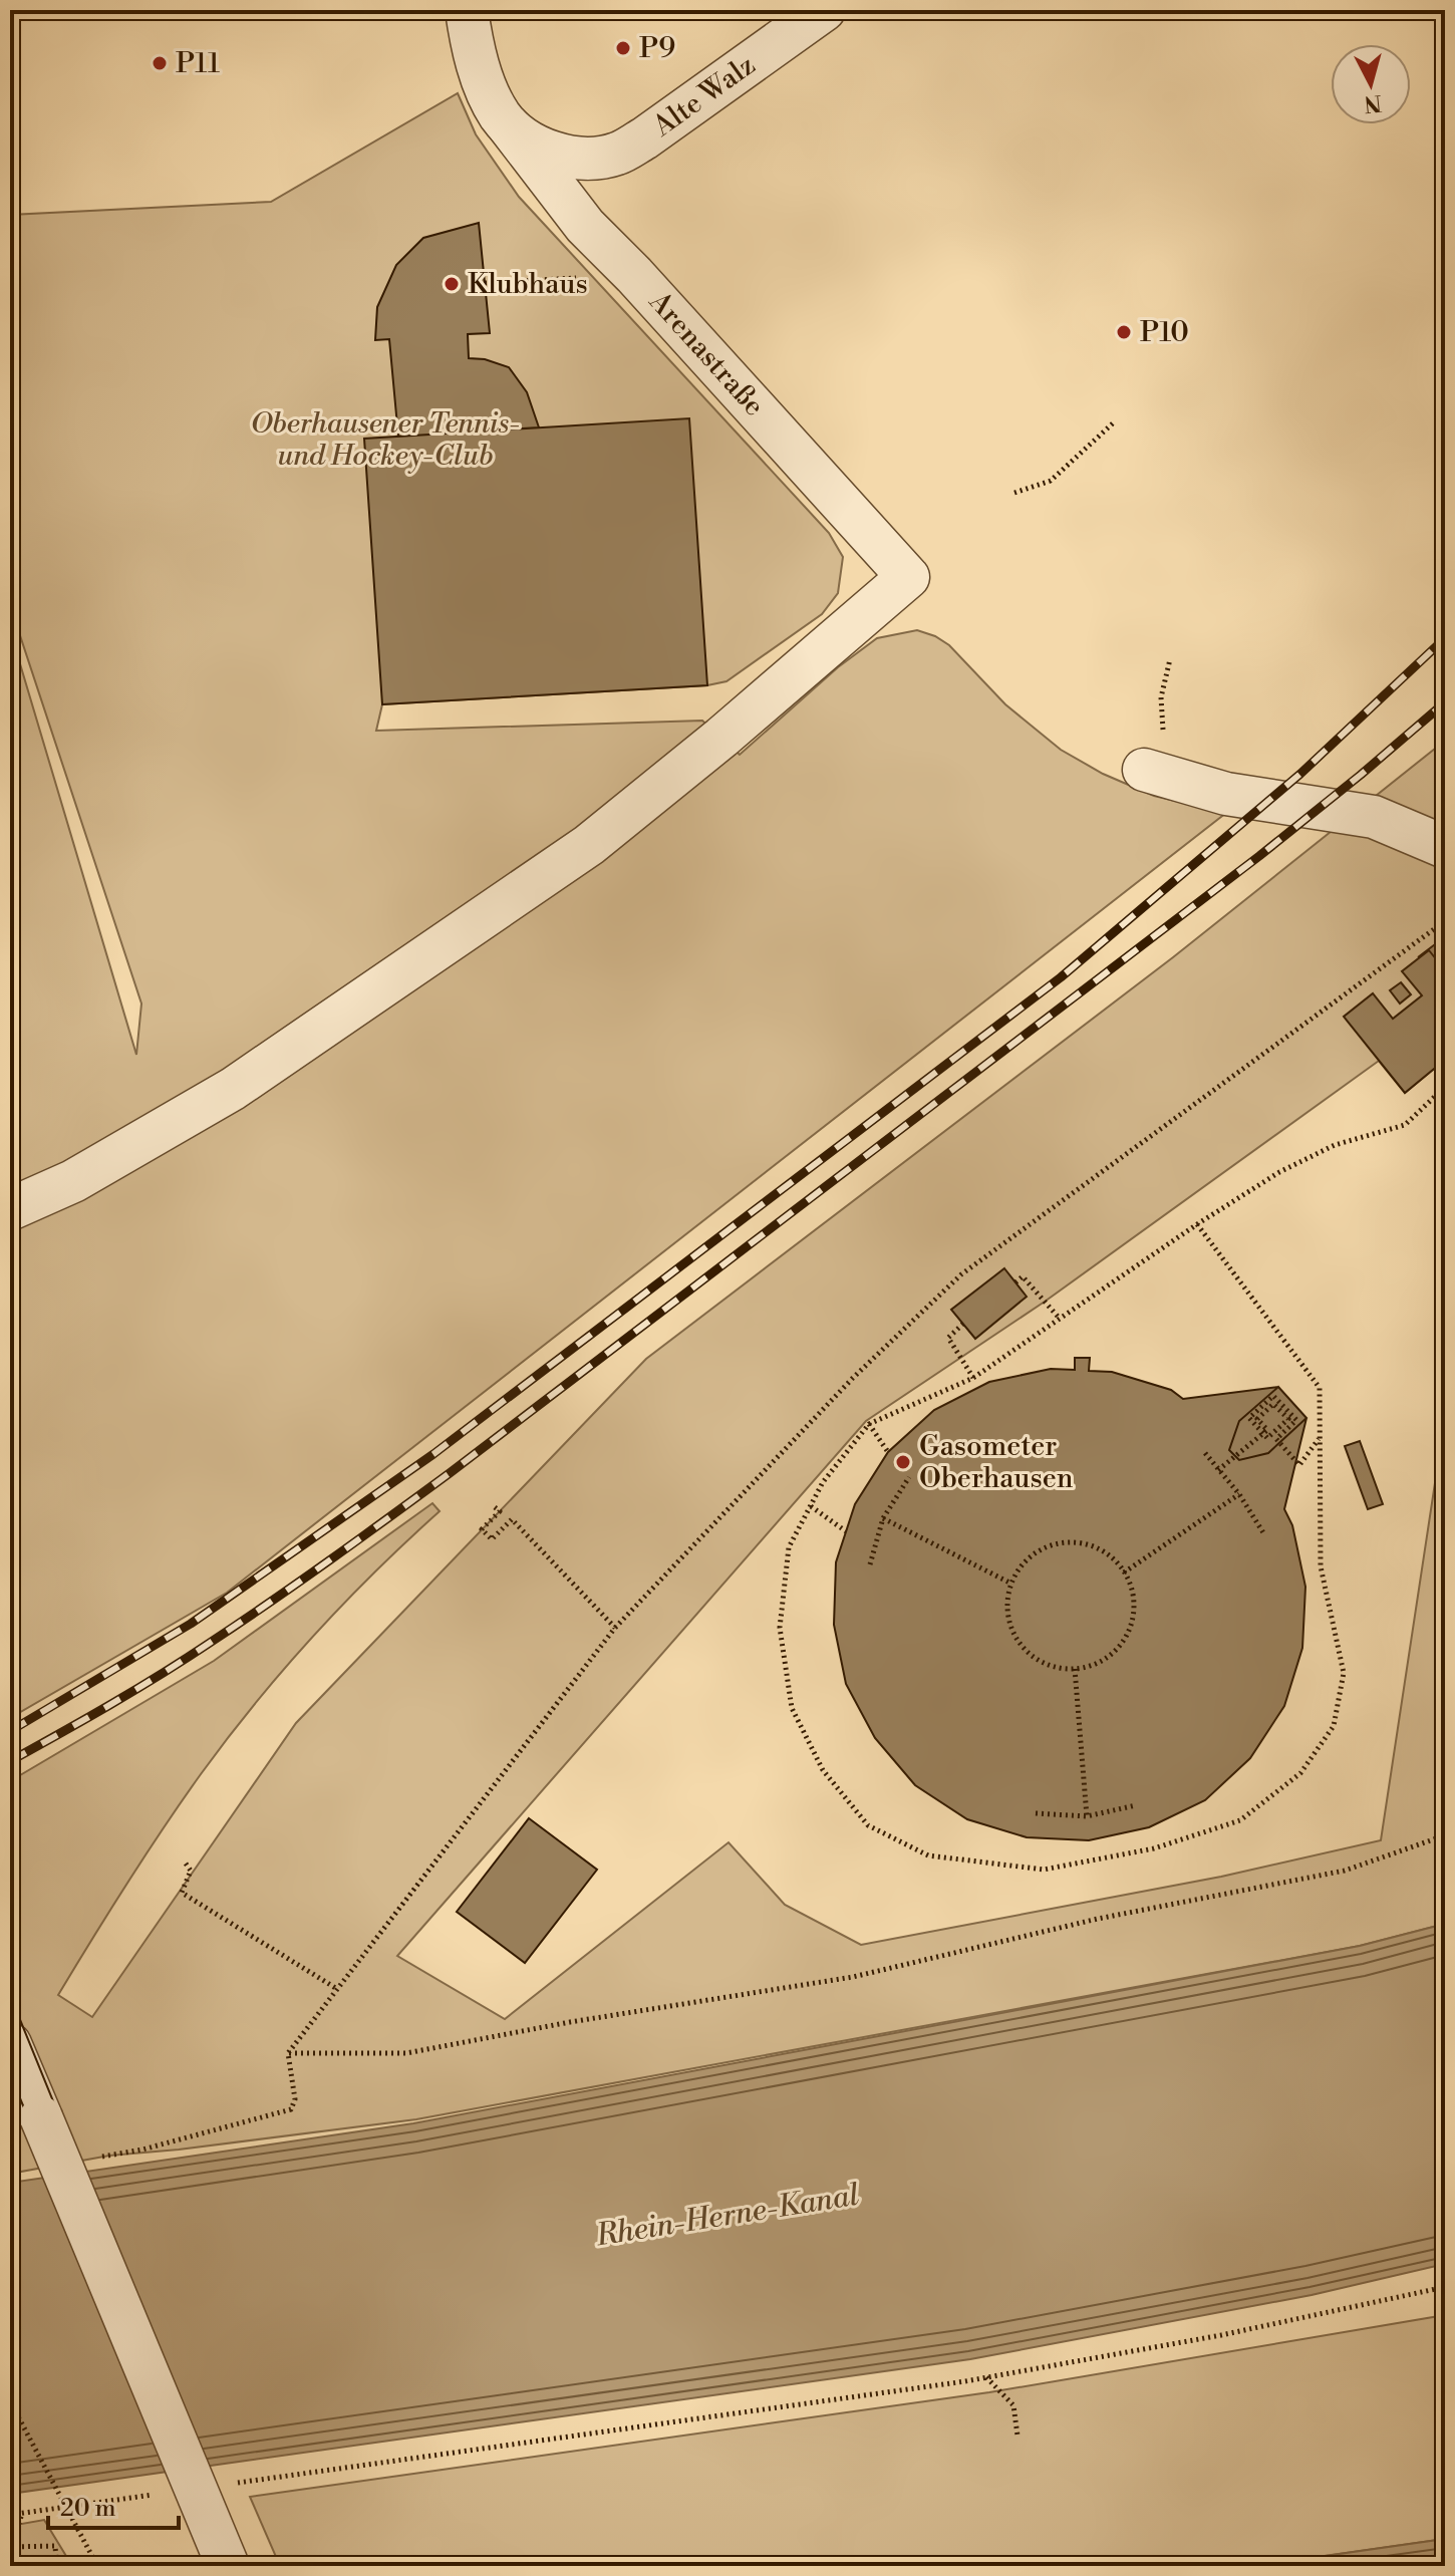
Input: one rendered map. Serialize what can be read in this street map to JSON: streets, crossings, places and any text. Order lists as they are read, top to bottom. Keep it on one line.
{"streets":{"street":["Alte Walz","Arenastraße"]},"crossings":[["Alte Walz","Arenastraße"]],"water":["Rhein-Herne-Kanal"],"parks":["Oberhausener Tennis- und Hockey-Club"],"places":["P9","P11","Klubhaus","P10","Gasometer Oberhausen"],"scale_bar":"20 m","north":"bottom"}
